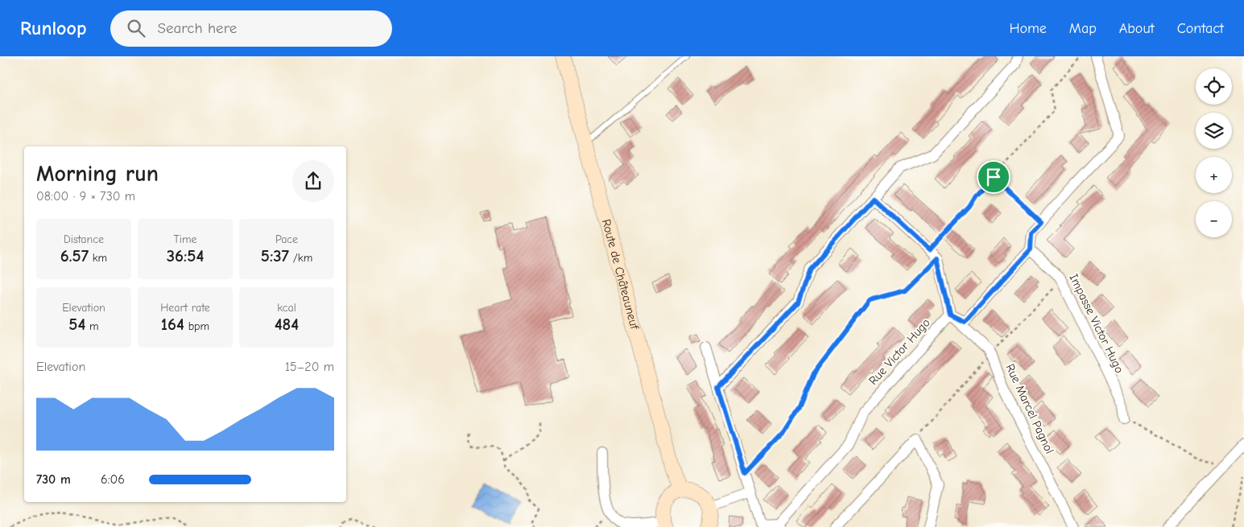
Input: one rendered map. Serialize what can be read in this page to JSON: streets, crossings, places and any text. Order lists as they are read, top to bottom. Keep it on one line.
{"streets":{"main road":["Route de Châteauneuf"],"street":["Impasse Victor Hugo","Rue Victor Hugo","Rue Marcel Pagnol"]},"crossings":[["Rue Victor Hugo","Rue Marcel Pagnol"]],"page":{"header":"Runloop","search":"Search here","nav":["Home","Map","About","Contact"],"map_buttons":["+","−"],"heading":["Morning run","08:00 · 9 × 730 m"],"stats":[["Distance","6.57 km"],["Time","36:54"],["Pace","5:37 /km"],["Elevation","54 m"],["Heart rate","164 bpm"],["kcal","484"]],"chart":["Elevation","15–20 m"],"list":[{"name":"730 m","note":"6:06"}]}}
